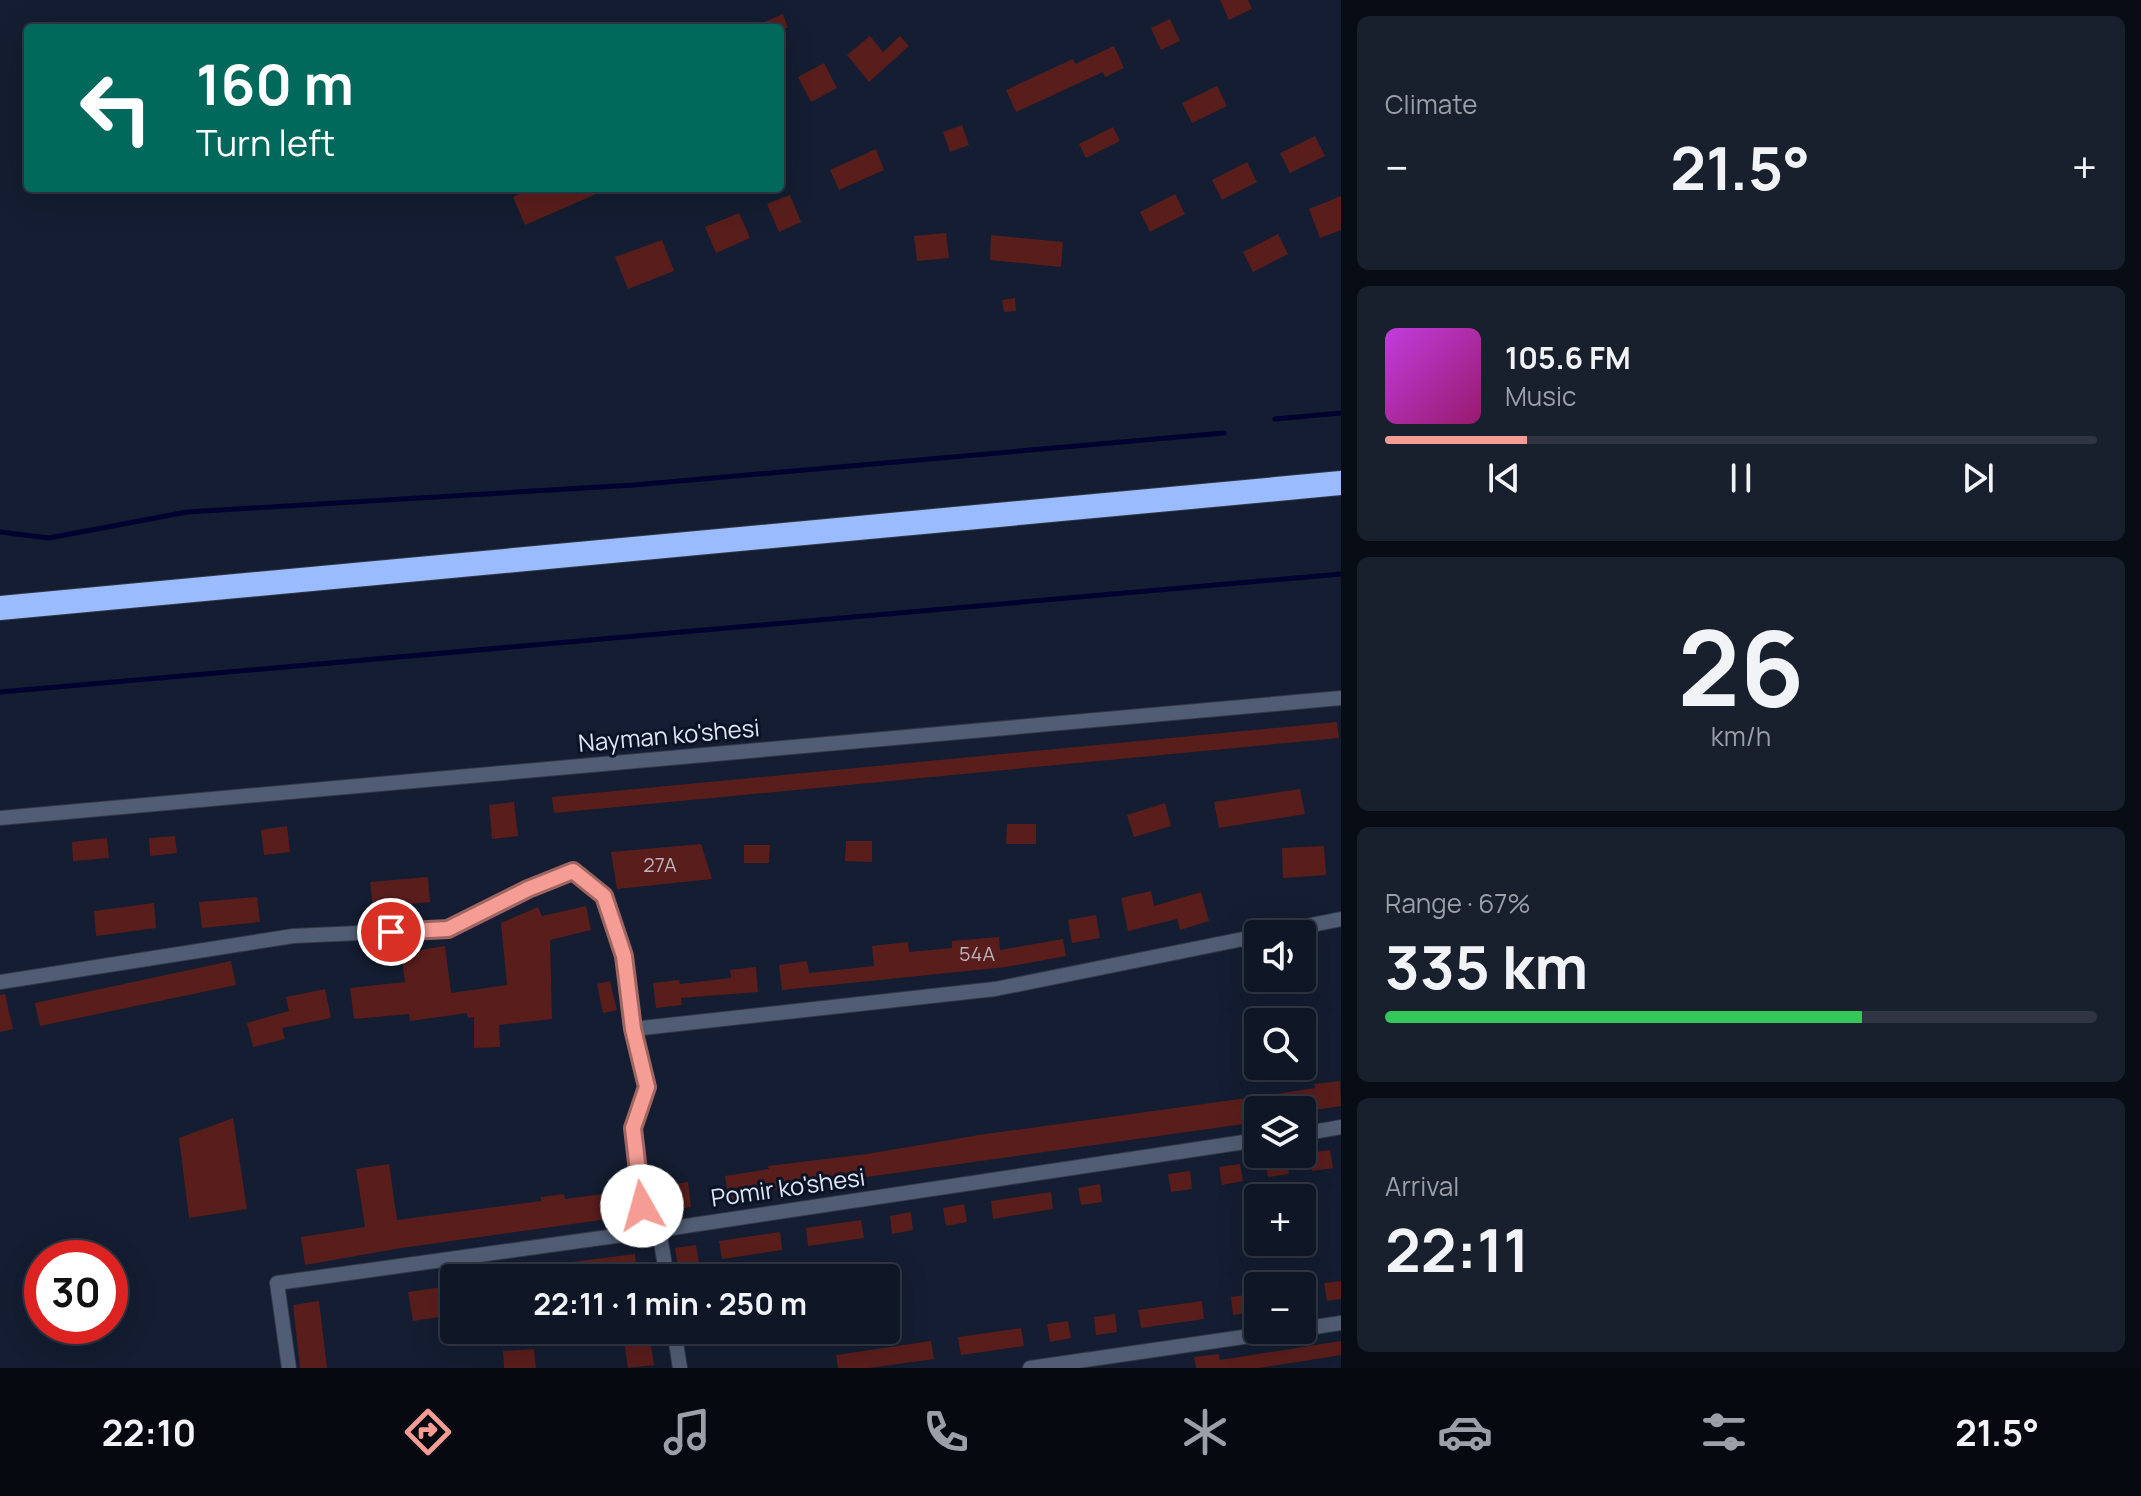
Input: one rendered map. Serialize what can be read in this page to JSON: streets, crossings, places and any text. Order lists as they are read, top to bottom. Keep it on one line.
{"streets":{"street":["Nayman ko'shesi","Pomir ko'shesi"]},"house_numbers":["27A","54A"],"page":{"tile":["Climate",["26","km/h"],["Range · 67%","335 km"],["Arrival","22:11"]],"turn":["160 m","Turn left"],"heat":["−","21.5°","+"],"song":["105.6 FM","Music"],"map_buttons":["+","−"],"limit":"30","trip":"22:11 · 1 min · 250 m","tabs":["22:10","21.5°"]}}
